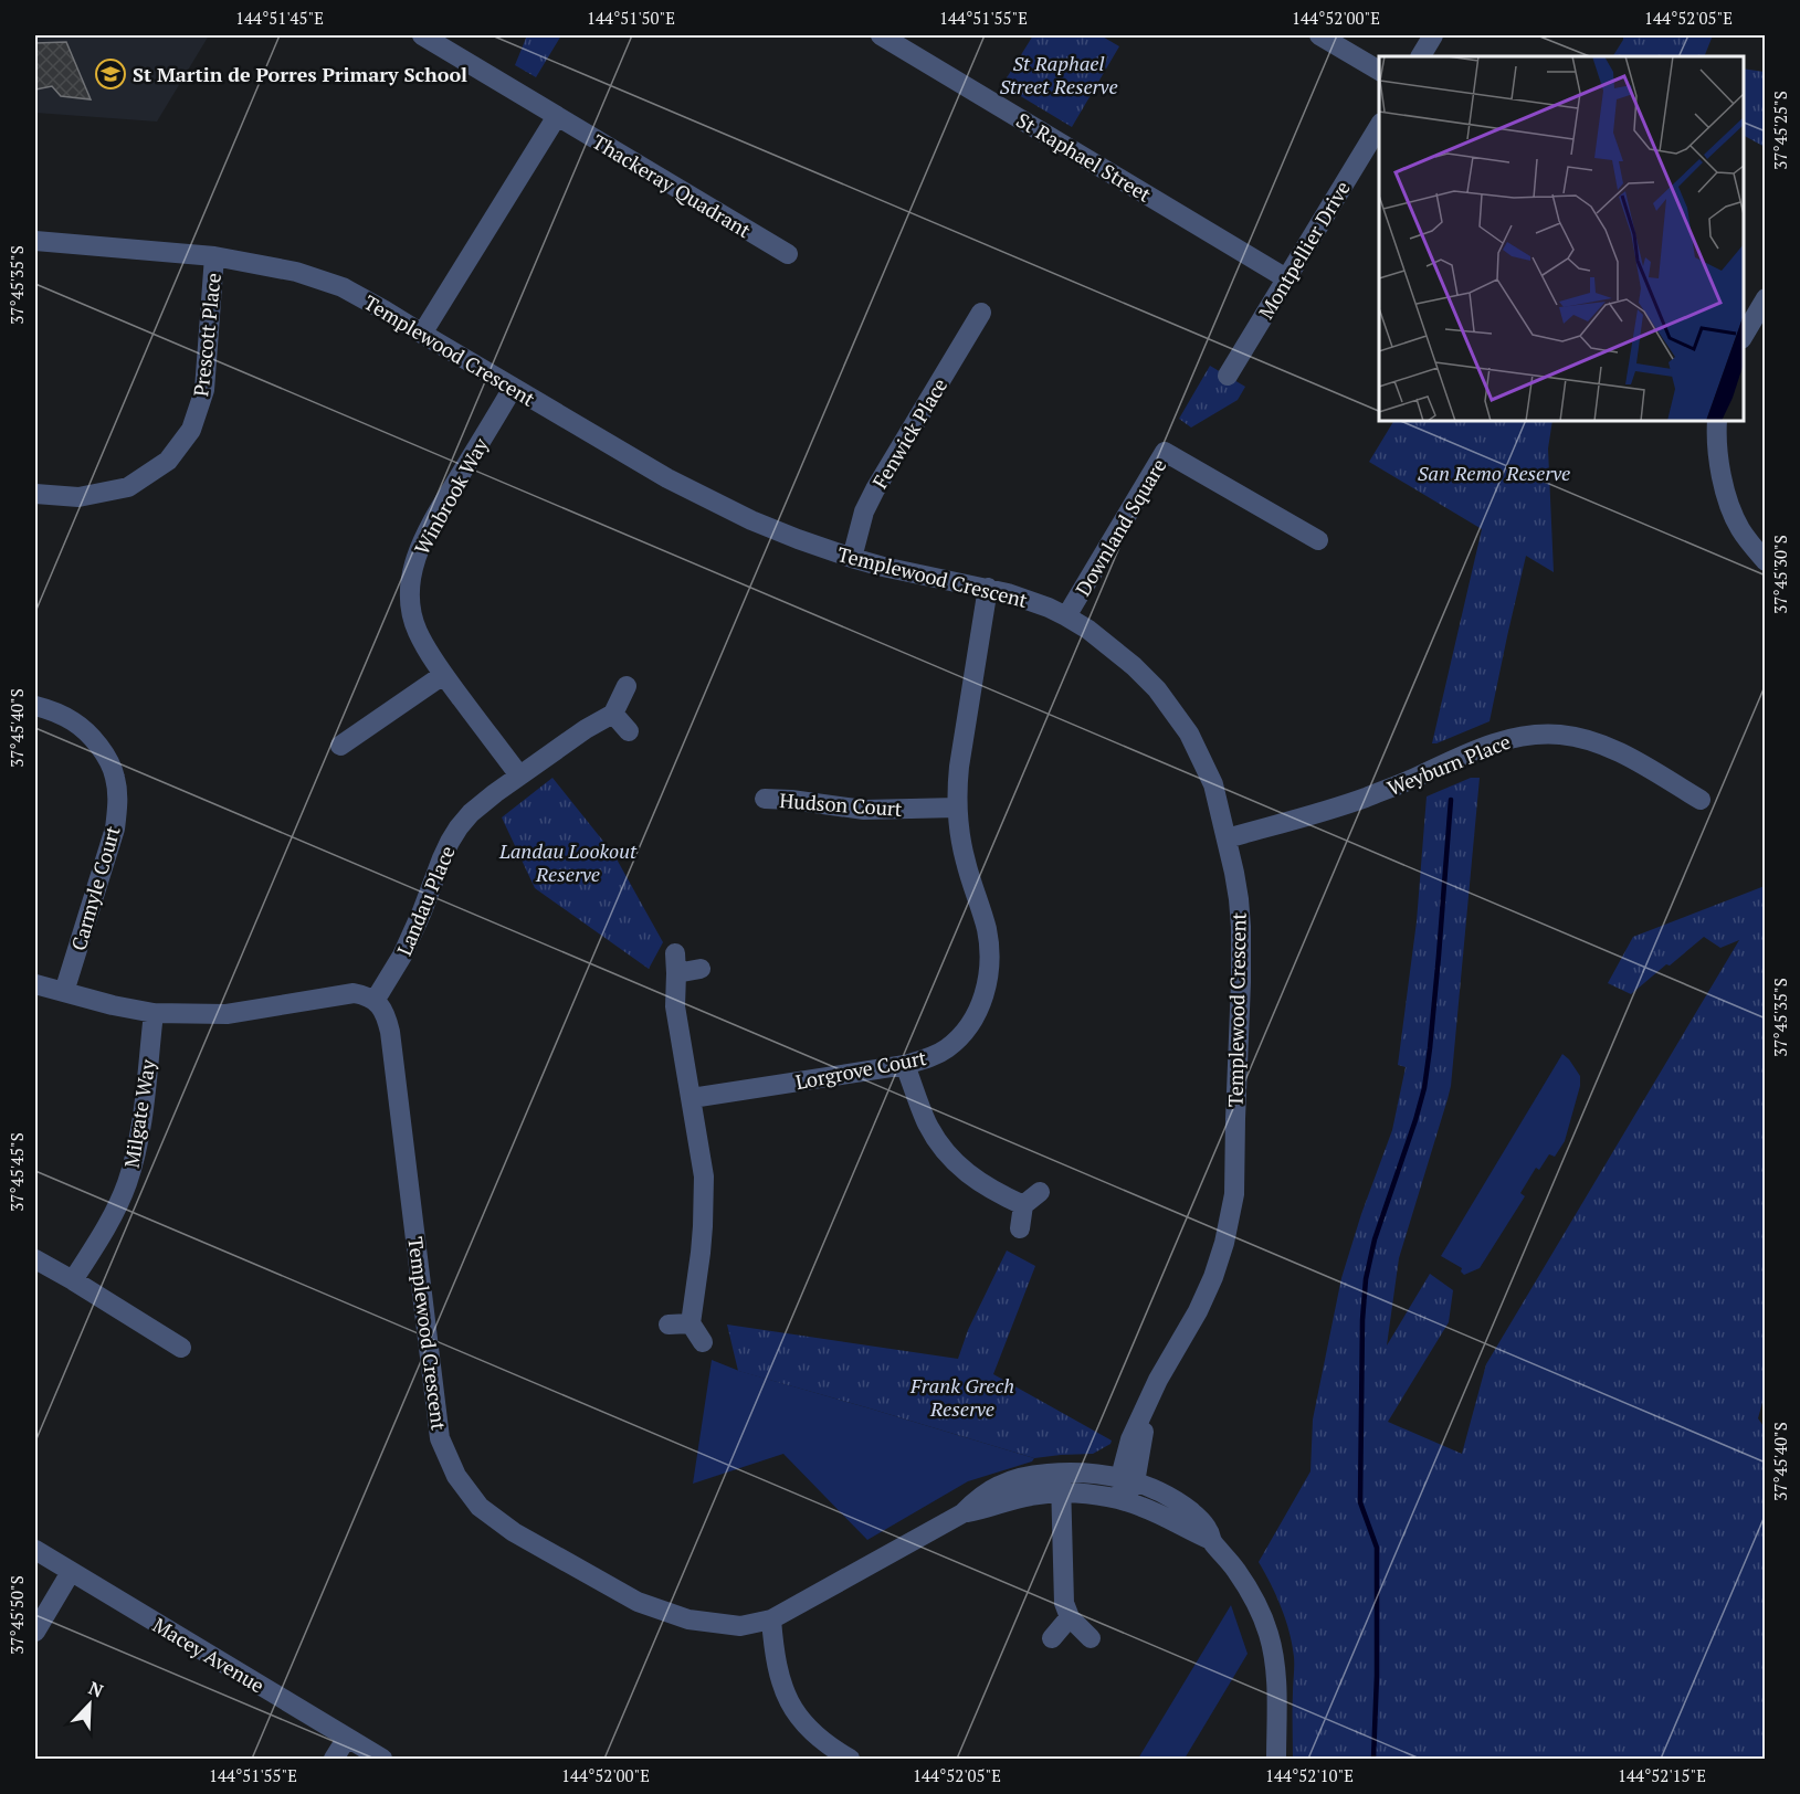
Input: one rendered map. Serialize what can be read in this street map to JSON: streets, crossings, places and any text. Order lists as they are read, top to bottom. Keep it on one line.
{"streets":{"street":["St Raphael Street","Thackeray Quadrant","Montpellier Drive","Prescott Place","Templewood Crescent","Fenwick Place","Winbrook Way","Downland Square","Weyburn Place","Hudson Court","Carmyle Court","Landau Place","Lorgrove Court","Milgate Way","Macey Avenue"]},"crossings":[["St Raphael Street","Montpellier Drive"],["Prescott Place","Templewood Crescent"],["Templewood Crescent","Fenwick Place"],["Templewood Crescent","Winbrook Way"],["Templewood Crescent","Downland Square"],["Templewood Crescent","Weyburn Place"],["Templewood Crescent","Landau Place"],["Templewood Crescent","Lorgrove Court"],["Winbrook Way","Landau Place"],["Hudson Court","Lorgrove Court"]],"parks":["St Raphael Street Reserve","San Remo Reserve","Landau Lookout Reserve","Frank Grech Reserve"],"places":{"school or university":["St Martin de Porres Primary School"]},"north":"top right","coordinates":["144°51'45\"E","144°51'50\"E","144°51'55\"E","144°52'00\"E","144°52'05\"E","37°45'25\"S","37°45'35\"S","37°45'30\"S","37°45'40\"S","37°45'45\"S","37°45'50\"S","144°52'10\"E","144°52'15\"E"]}
